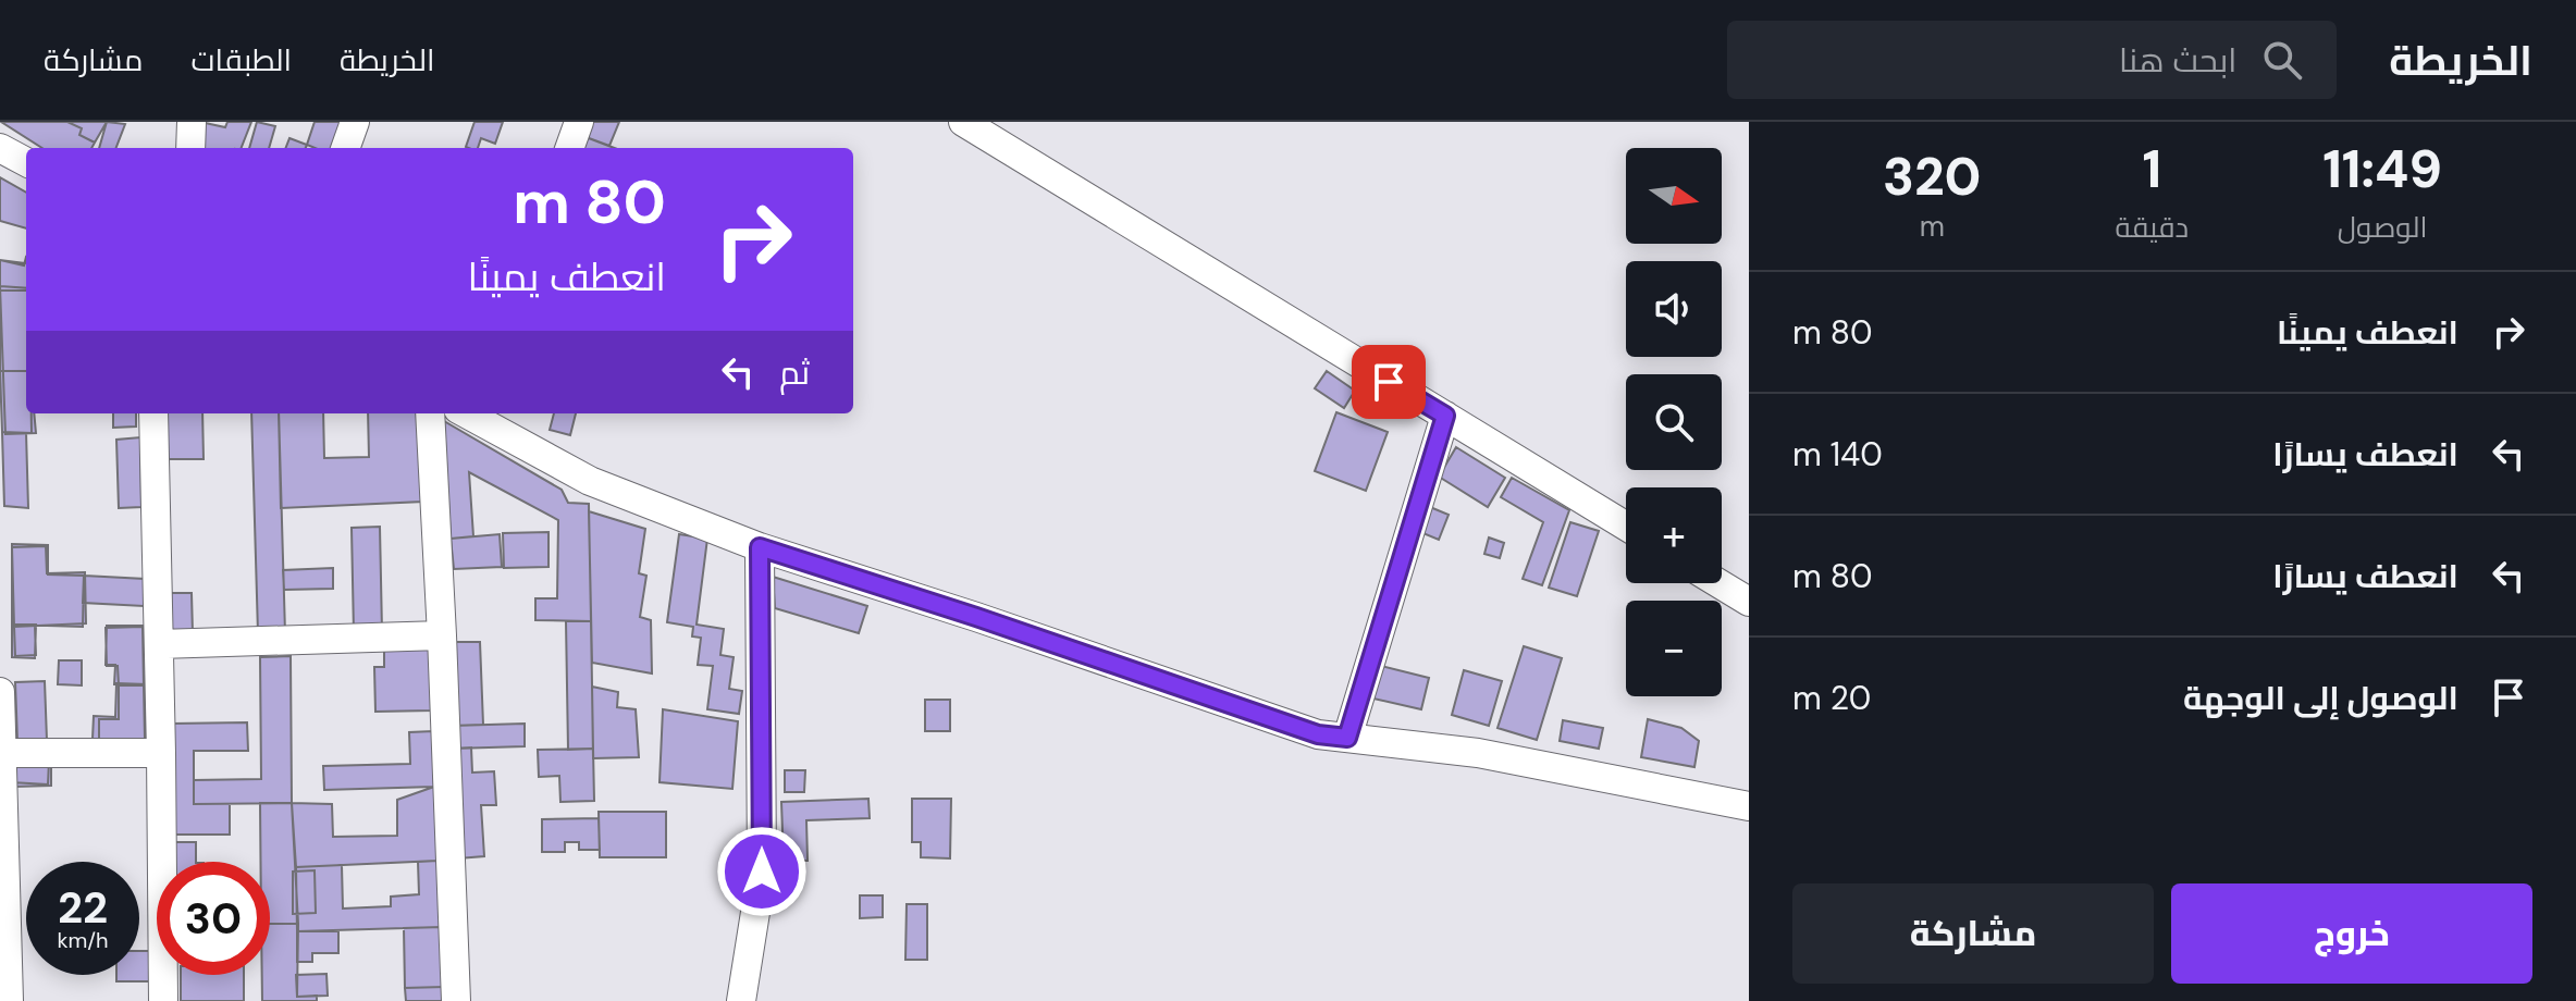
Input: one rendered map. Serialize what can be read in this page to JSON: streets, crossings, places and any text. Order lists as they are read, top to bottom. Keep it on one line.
{"north":"right","page":{"header":"الخريطة","search":"ابحث هنا","nav":["الخريطة","الطبقات","مشاركة"],"eta":["11:49","الوصول","1","دقيقة","320","m"],"map_buttons":["+","−"],"turn":["80 m","انعطف يمينًا"],"list":[{"name":"انعطف يمينًا","value":"80 m"},{"name":"انعطف يسارًا","value":"140 m"},{"name":"انعطف يسارًا","value":"80 m"},{"name":"الوصول إلى الوجهة","value":"20 m"}],"then":"ثم","speed":"22 km/h","limit":"30","buttons":["خروج","مشاركة"]}}
